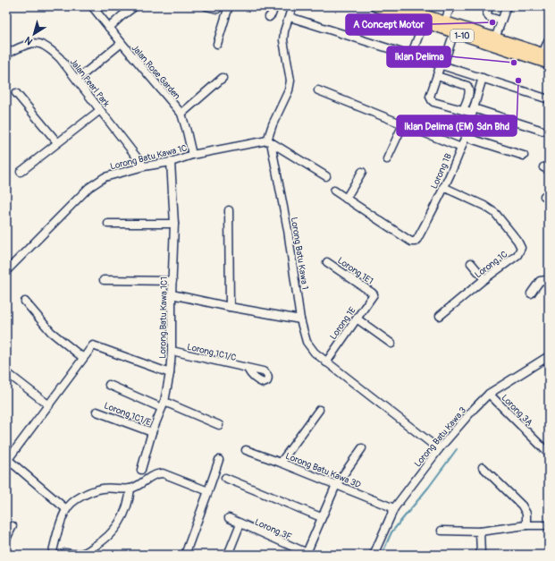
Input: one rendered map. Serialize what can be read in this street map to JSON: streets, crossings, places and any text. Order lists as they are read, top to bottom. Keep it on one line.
{"streets":{"highway":["1-10"],"street":["Jalan Rose Garden","Jalan Pearl Park","Lorong Batu Kawa 1C","Lorong 1B","Lorong Batu Kawa 1","Lorong 1C","Lorong 1E1","Lorong Batu Kawa 1C1","Lorong 1E","Lorong 1C1/C","Lorong 3A","Lorong 1C1/E","Lorong Batu Kawa 3","Lorong Batu Kawa 3D","Lorong 3F"]},"crossings":[["Jalan Rose Garden","Lorong Batu Kawa 1C"],["Jalan Pearl Park","Lorong Batu Kawa 1C"],["Lorong Batu Kawa 1C","Lorong Batu Kawa 1"],["Lorong Batu Kawa 1C","Lorong Batu Kawa 1C1"],["Lorong 1B","Lorong 1C"],["Lorong Batu Kawa 1","Lorong 1E"],["Lorong Batu Kawa 1","Lorong Batu Kawa 3"],["Lorong 1E1","Lorong 1E"],["Lorong Batu Kawa 1C1","Lorong 1C1/C"],["Lorong Batu Kawa 1C1","Lorong 1C1/E"],["Lorong 3A","Lorong Batu Kawa 3"],["Lorong Batu Kawa 3","Lorong Batu Kawa 3D"]],"places":["A Concept Motor","Iklan Delima","Iklan Delima (EM) Sdn Bhd"],"north":"bottom left"}
